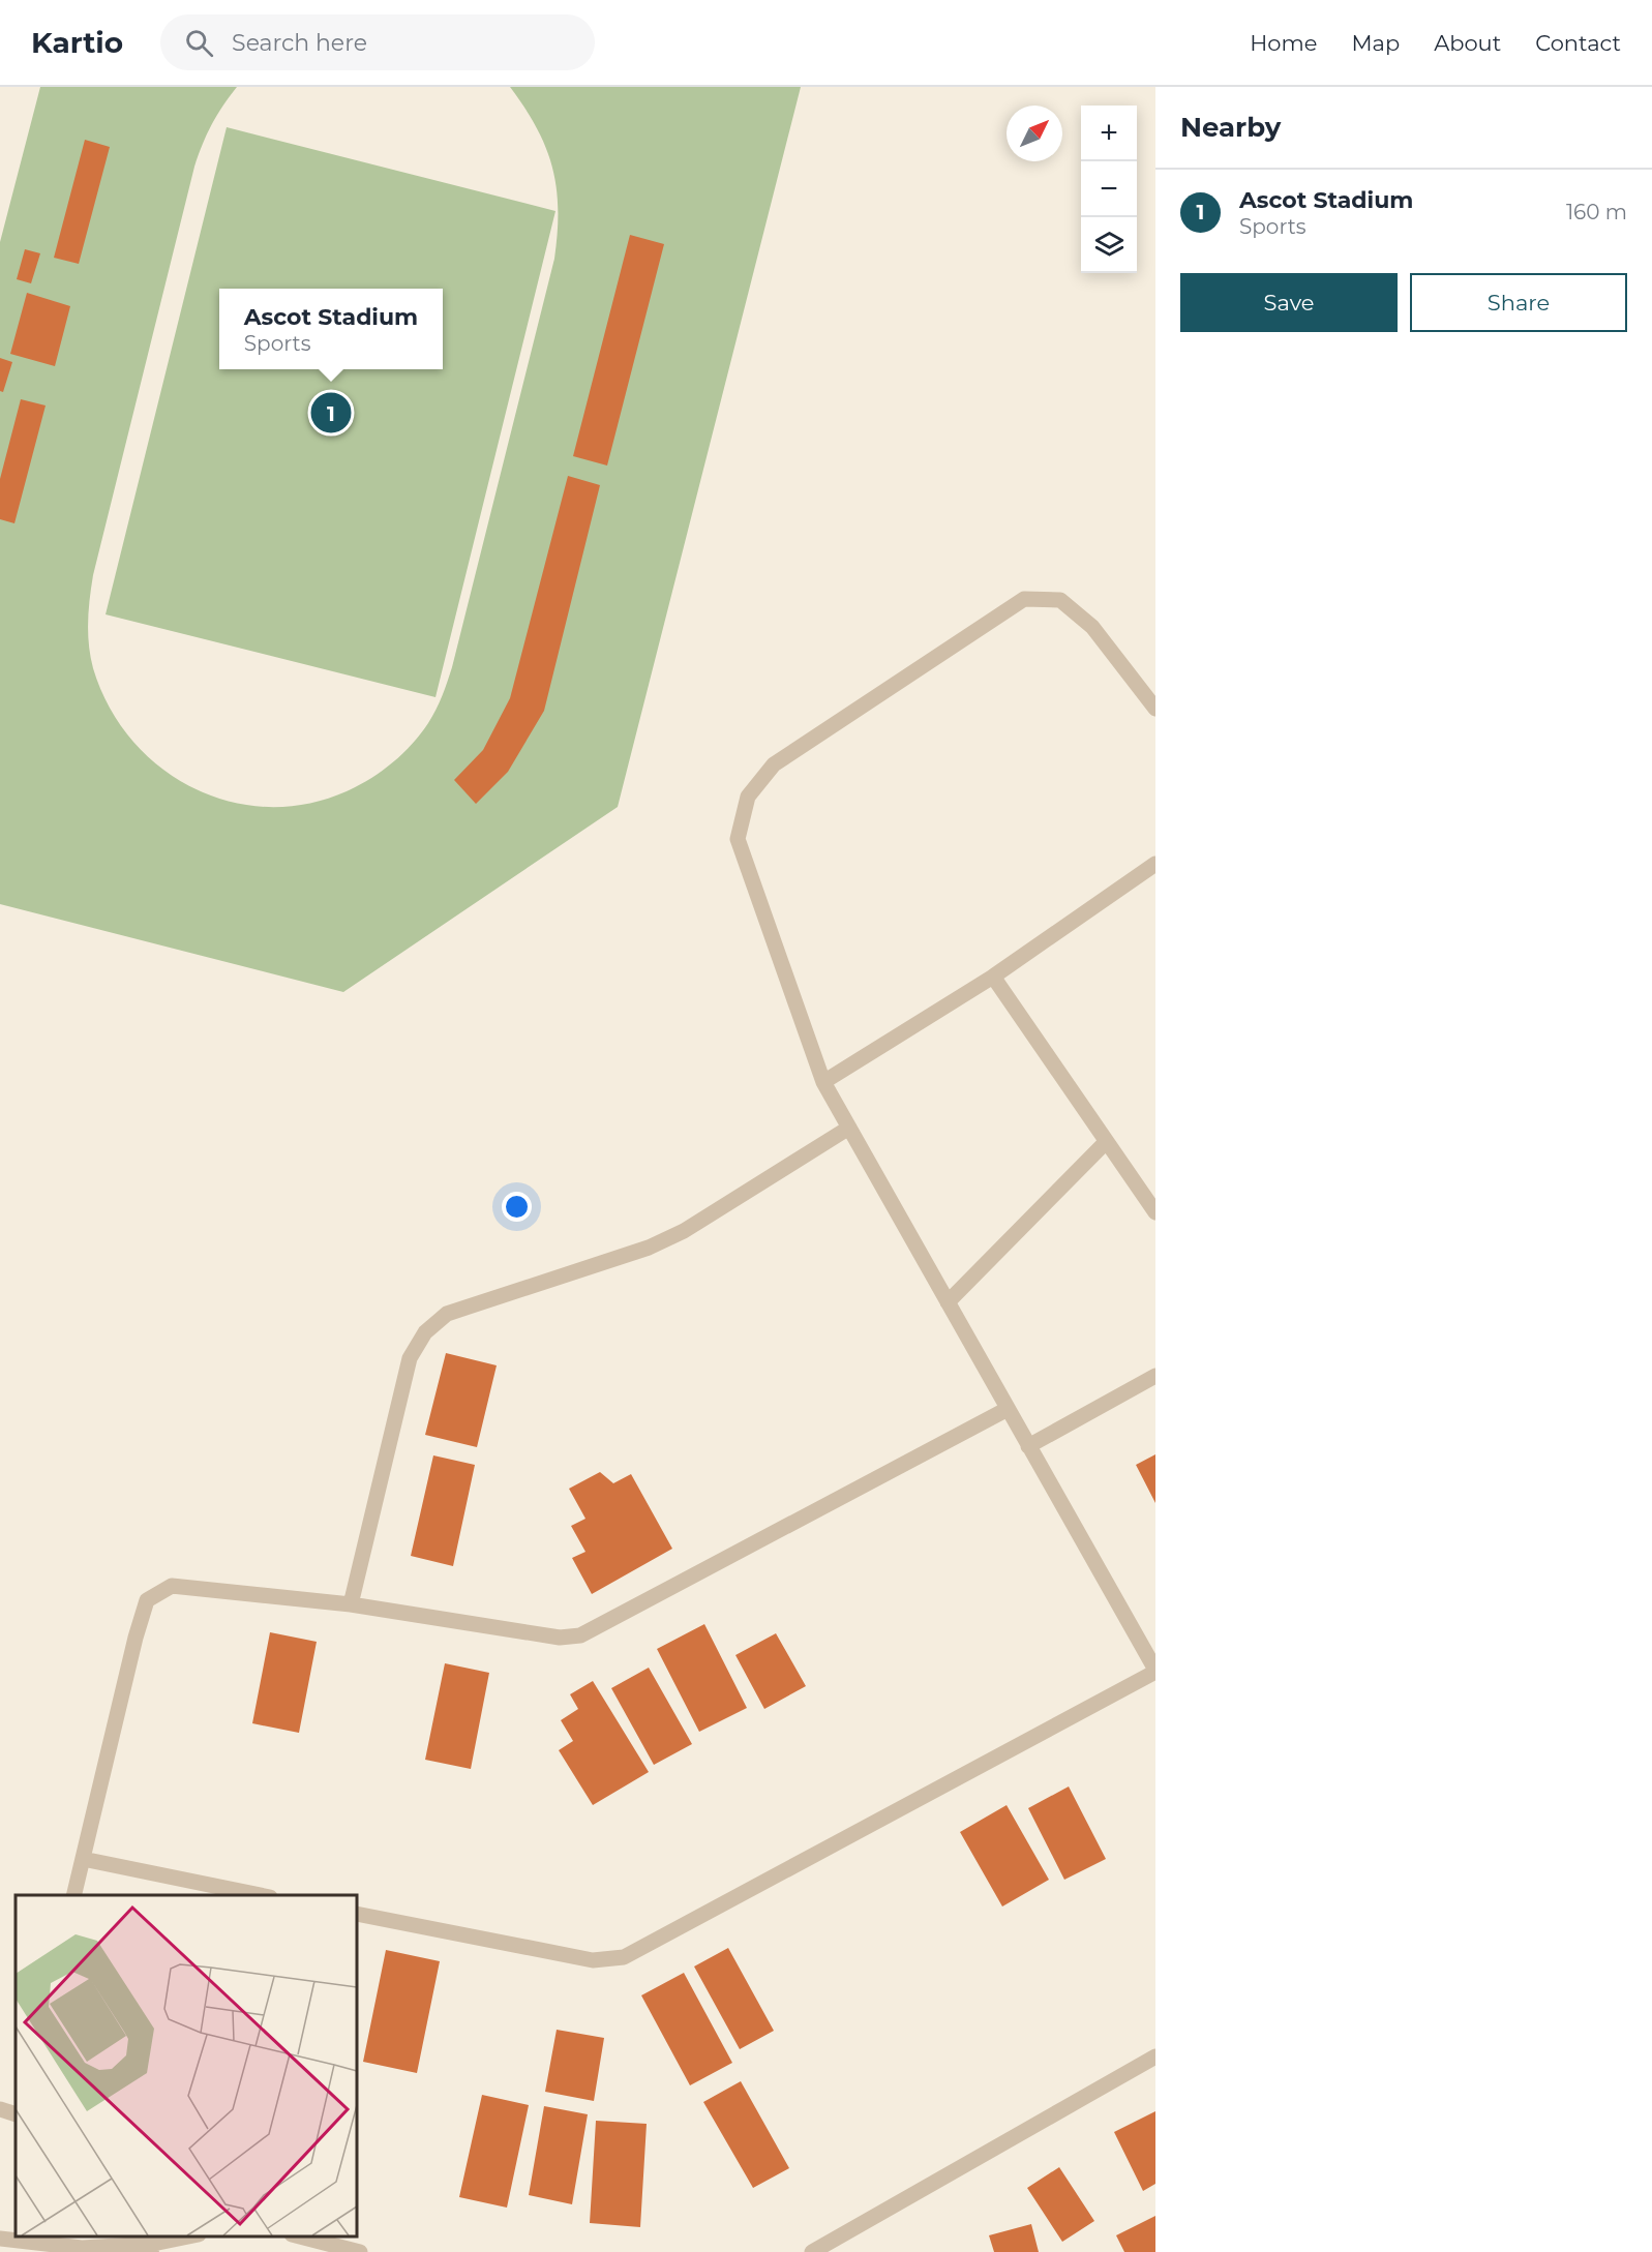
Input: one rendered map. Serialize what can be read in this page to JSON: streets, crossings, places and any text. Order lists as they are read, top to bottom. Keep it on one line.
{"north":"top right","page":{"header":"Kartio","search":"Search here","nav":["Home","Map","About","Contact"],"heading":"Nearby","map_buttons":["+","−"],"list":[{"mark":"1","name":"Ascot Stadium","note":"Sports","value":"160 m"}],"buttons":["Save","Share"],"popup":["Ascot Stadium","Sports"],"pins":"1"}}
